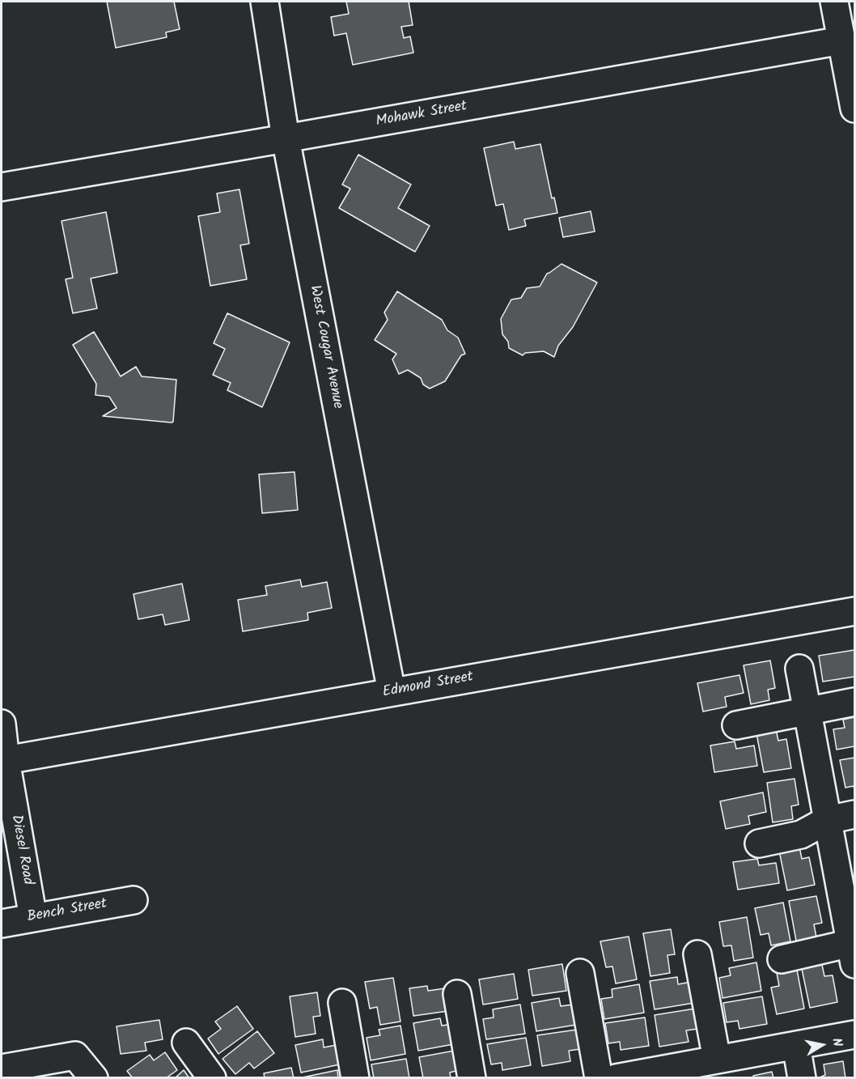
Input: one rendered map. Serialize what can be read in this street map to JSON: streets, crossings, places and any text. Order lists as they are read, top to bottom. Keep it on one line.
{"streets":{"street":["Mohawk Street","West Cougar Avenue","Edmond Street","Diesel Road","Bench Street"]},"crossings":[["Mohawk Street","West Cougar Avenue"],["West Cougar Avenue","Edmond Street"],["Edmond Street","Diesel Road"],["Diesel Road","Bench Street"]],"north":"right"}
